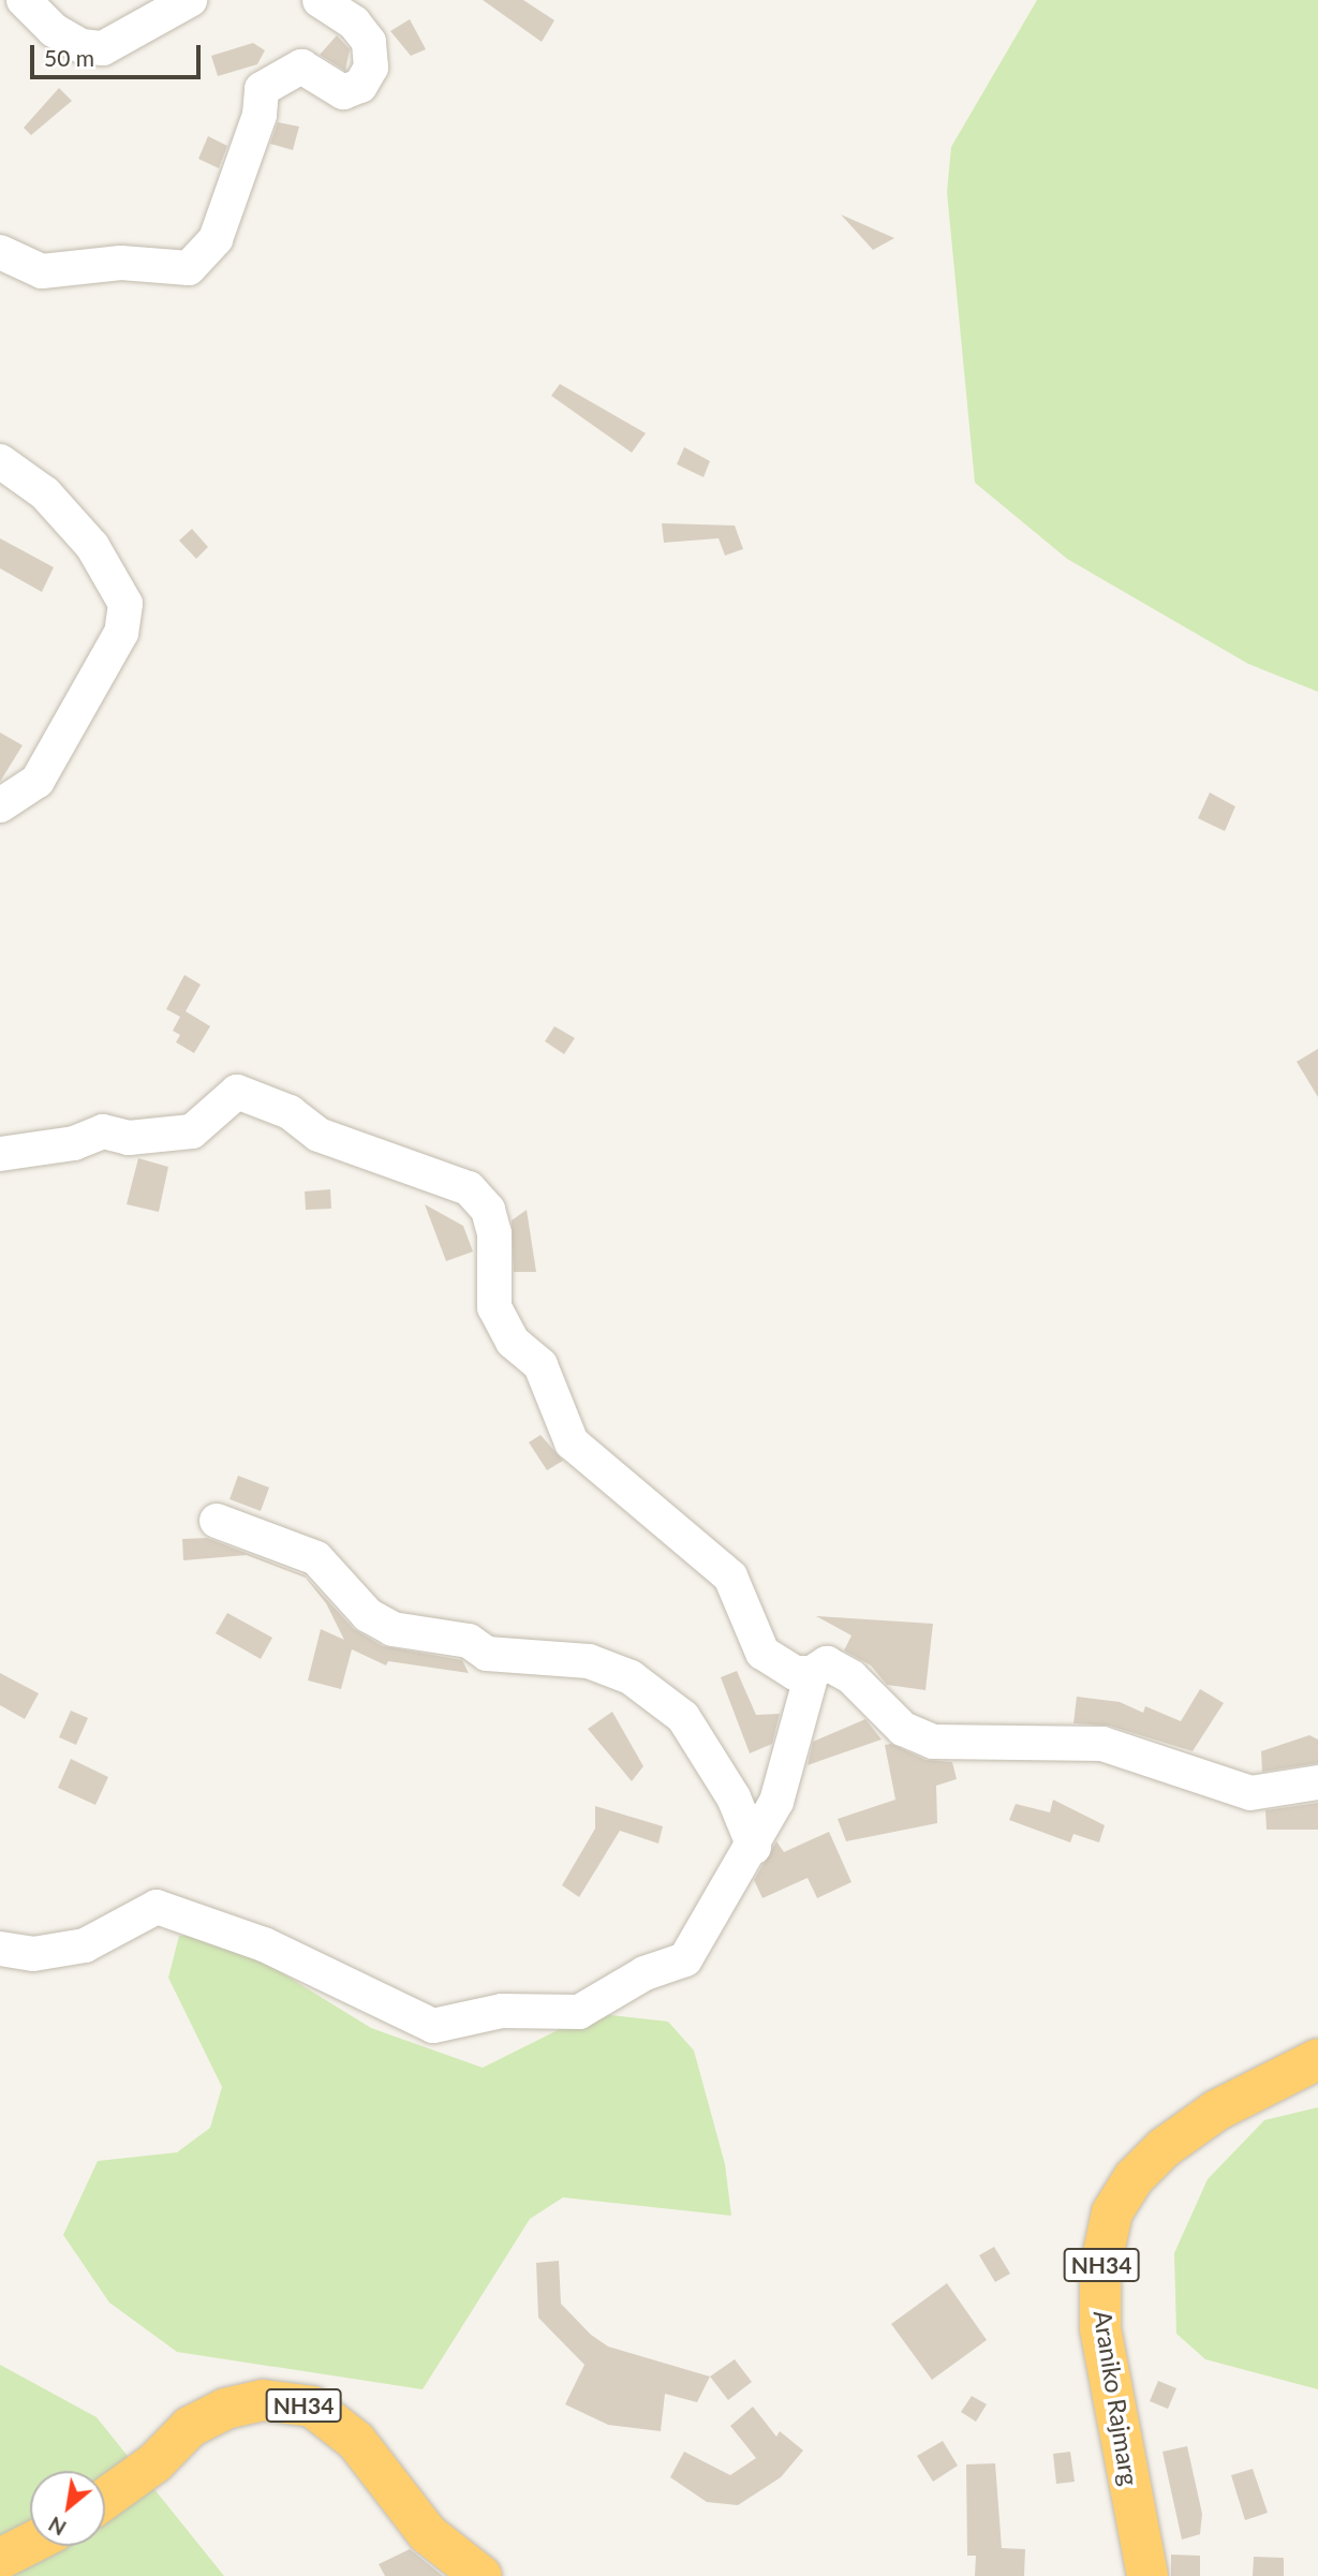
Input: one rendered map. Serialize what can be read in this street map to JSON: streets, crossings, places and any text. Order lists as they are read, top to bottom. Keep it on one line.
{"streets":{"highway":["NH34","Araniko Rajmarg"]},"scale_bar":"50 m","north":"bottom left"}
